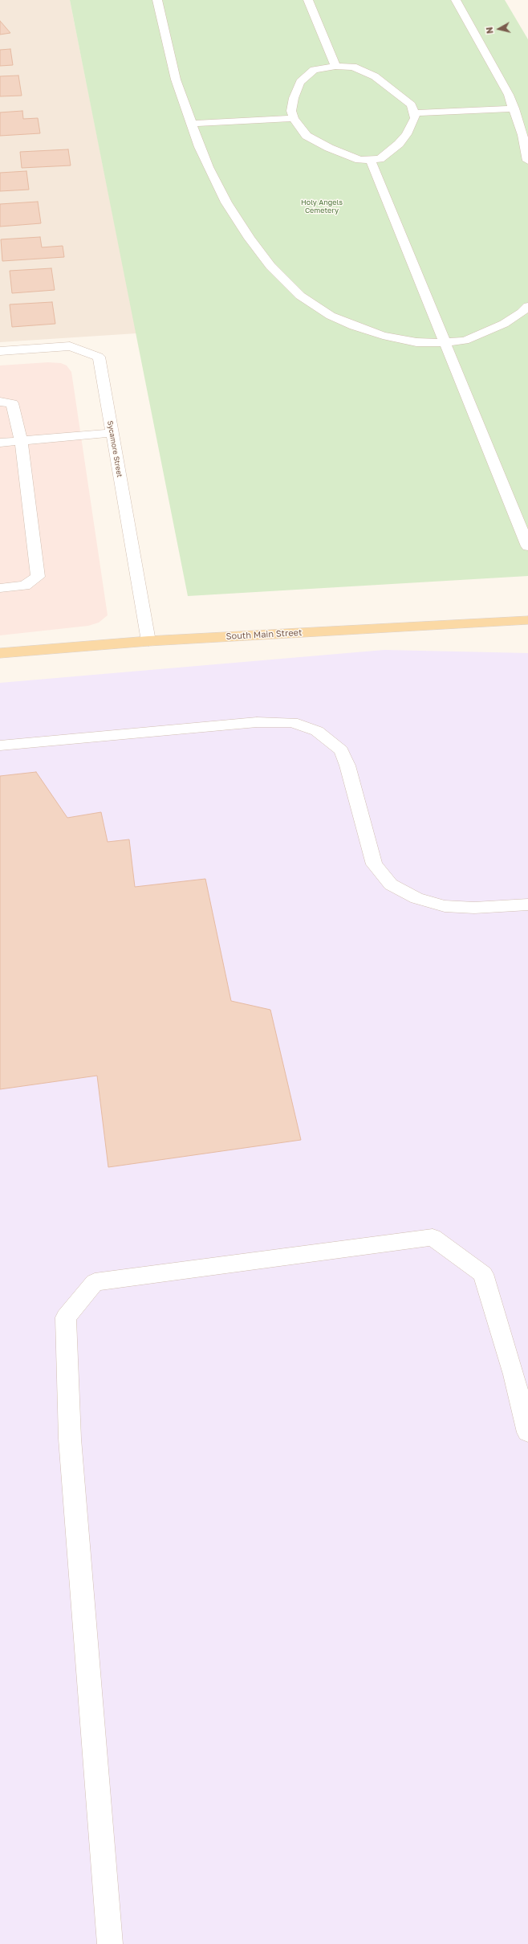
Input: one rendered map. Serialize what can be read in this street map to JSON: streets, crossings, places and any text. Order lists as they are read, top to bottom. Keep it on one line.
{"streets":{"main road":["South Main Street"],"street":["Sycamore Street"]},"crossings":[["Sycamore Street","South Main Street"]],"parks":["Holy Angels Cemetery"],"north":"left"}
